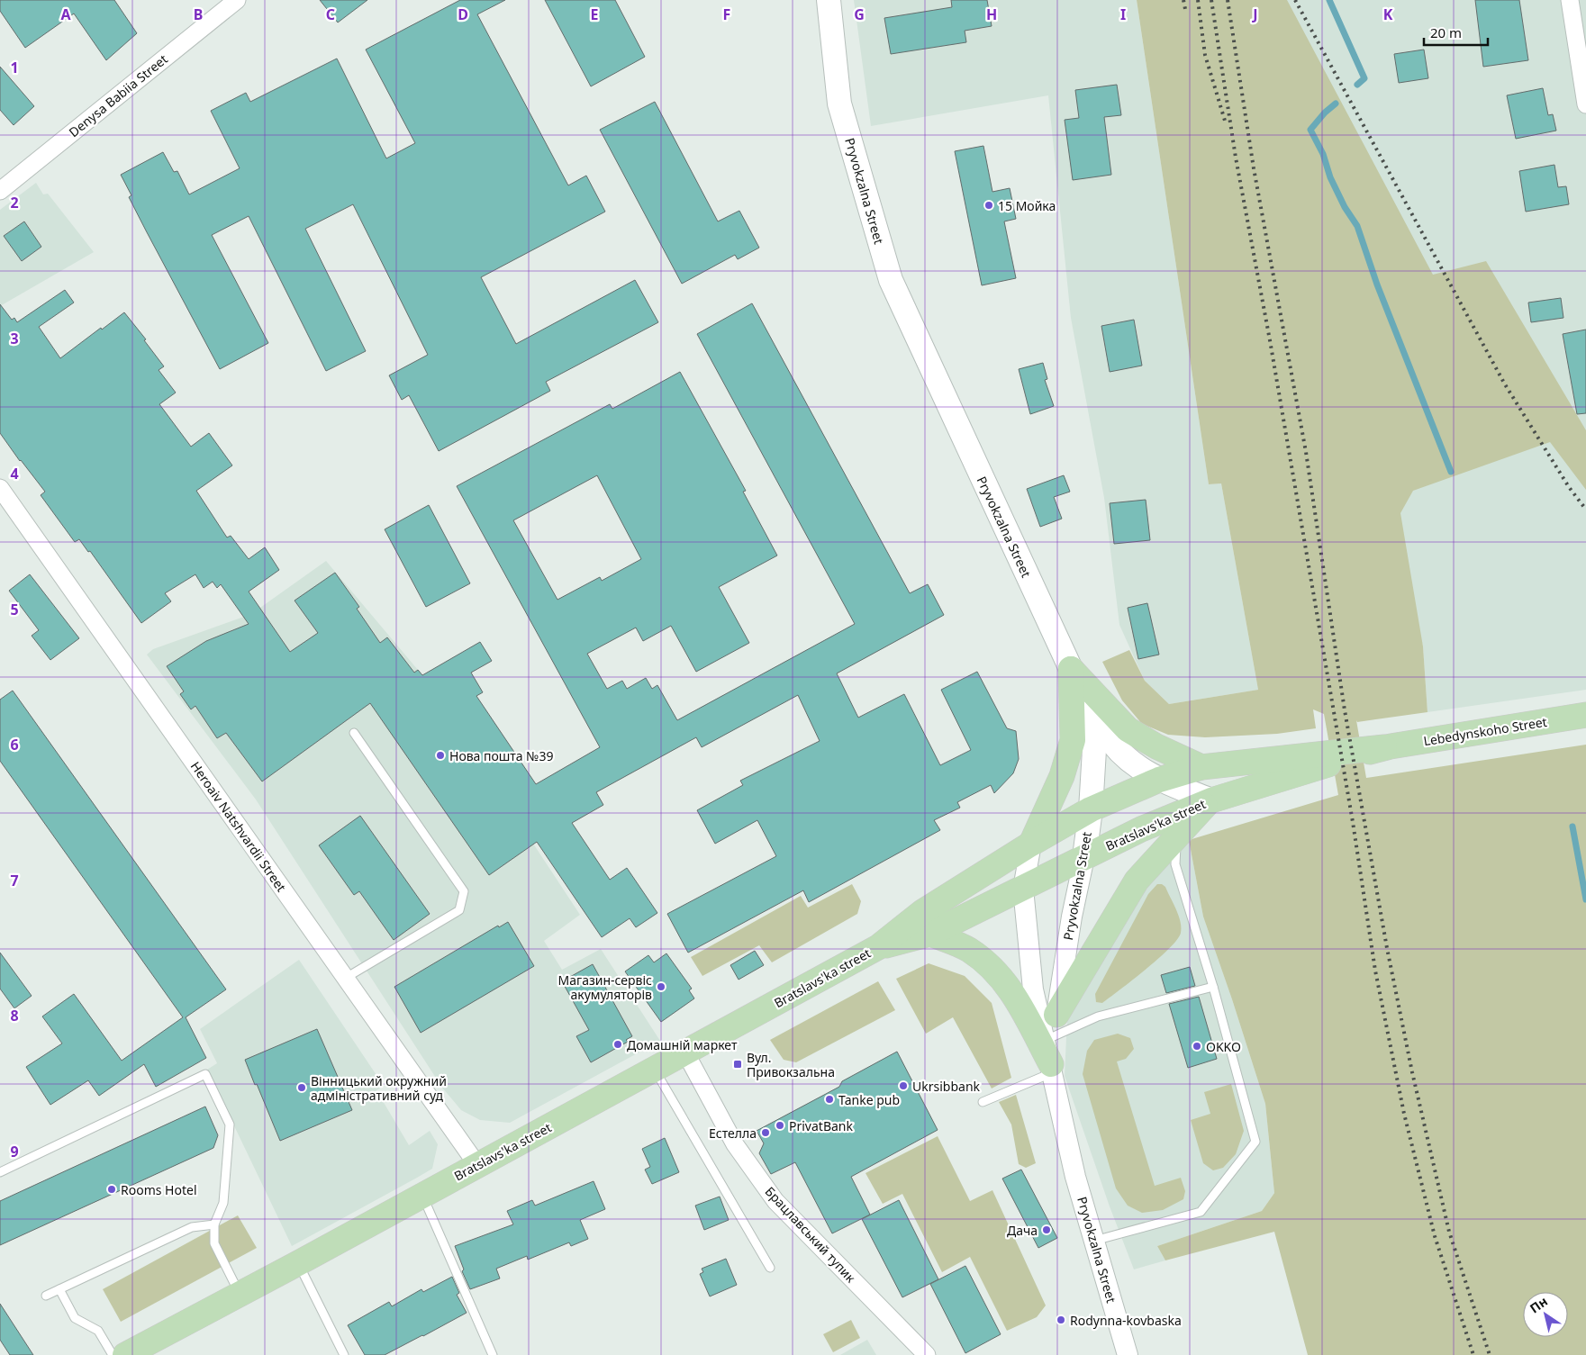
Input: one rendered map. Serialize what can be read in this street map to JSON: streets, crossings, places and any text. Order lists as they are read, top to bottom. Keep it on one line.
{"streets":{"main road":["Pryvokzalna Street","Lebedynskoho Street","Bratslavs'ka street"],"street":["Denysa Babiia Street","Heroaiv Natshvardii Street","Брацлавський тупик"]},"crossings":[["Pryvokzalna Street","Bratslavs'ka street"],["Lebedynskoho Street","Bratslavs'ka street"],["Bratslavs'ka street","Heroaiv Natshvardii Street"],["Bratslavs'ka street","Брацлавський тупик"]],"places":{"other":["15 Мойка","Нова пошта №39","Магазин-сервіс акумуляторів","Домашній маркет","OKKO","Ukrsibbank","Вінницький окружний адміністративний суд","Tanke pub","PrivatBank","Естелла","Rooms Hotel","Дача","Rodynna-kovbaska"],"transit":["Вул. Привокзальна"]},"scale_bar":"20 m","north":"top left","grid":{"columns":["A","B","C","D","E","F","G","H","I","J","K"],"rows":["1","2","3","4","5","6","7","8","9"]}}
